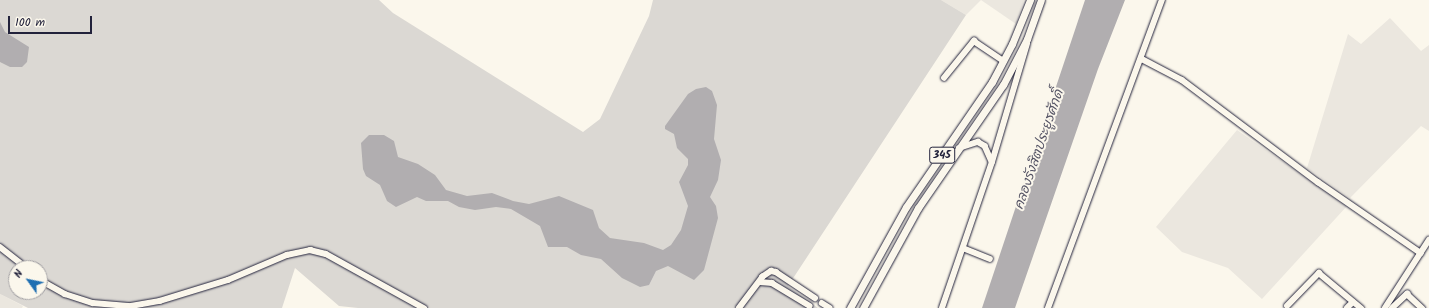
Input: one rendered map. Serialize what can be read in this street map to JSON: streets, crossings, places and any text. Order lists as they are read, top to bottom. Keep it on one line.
{"streets":{"main road":["345"]},"water":["คลองรังสิตประยูรศักดิ์"],"scale_bar":"100 m","north":"top left"}
